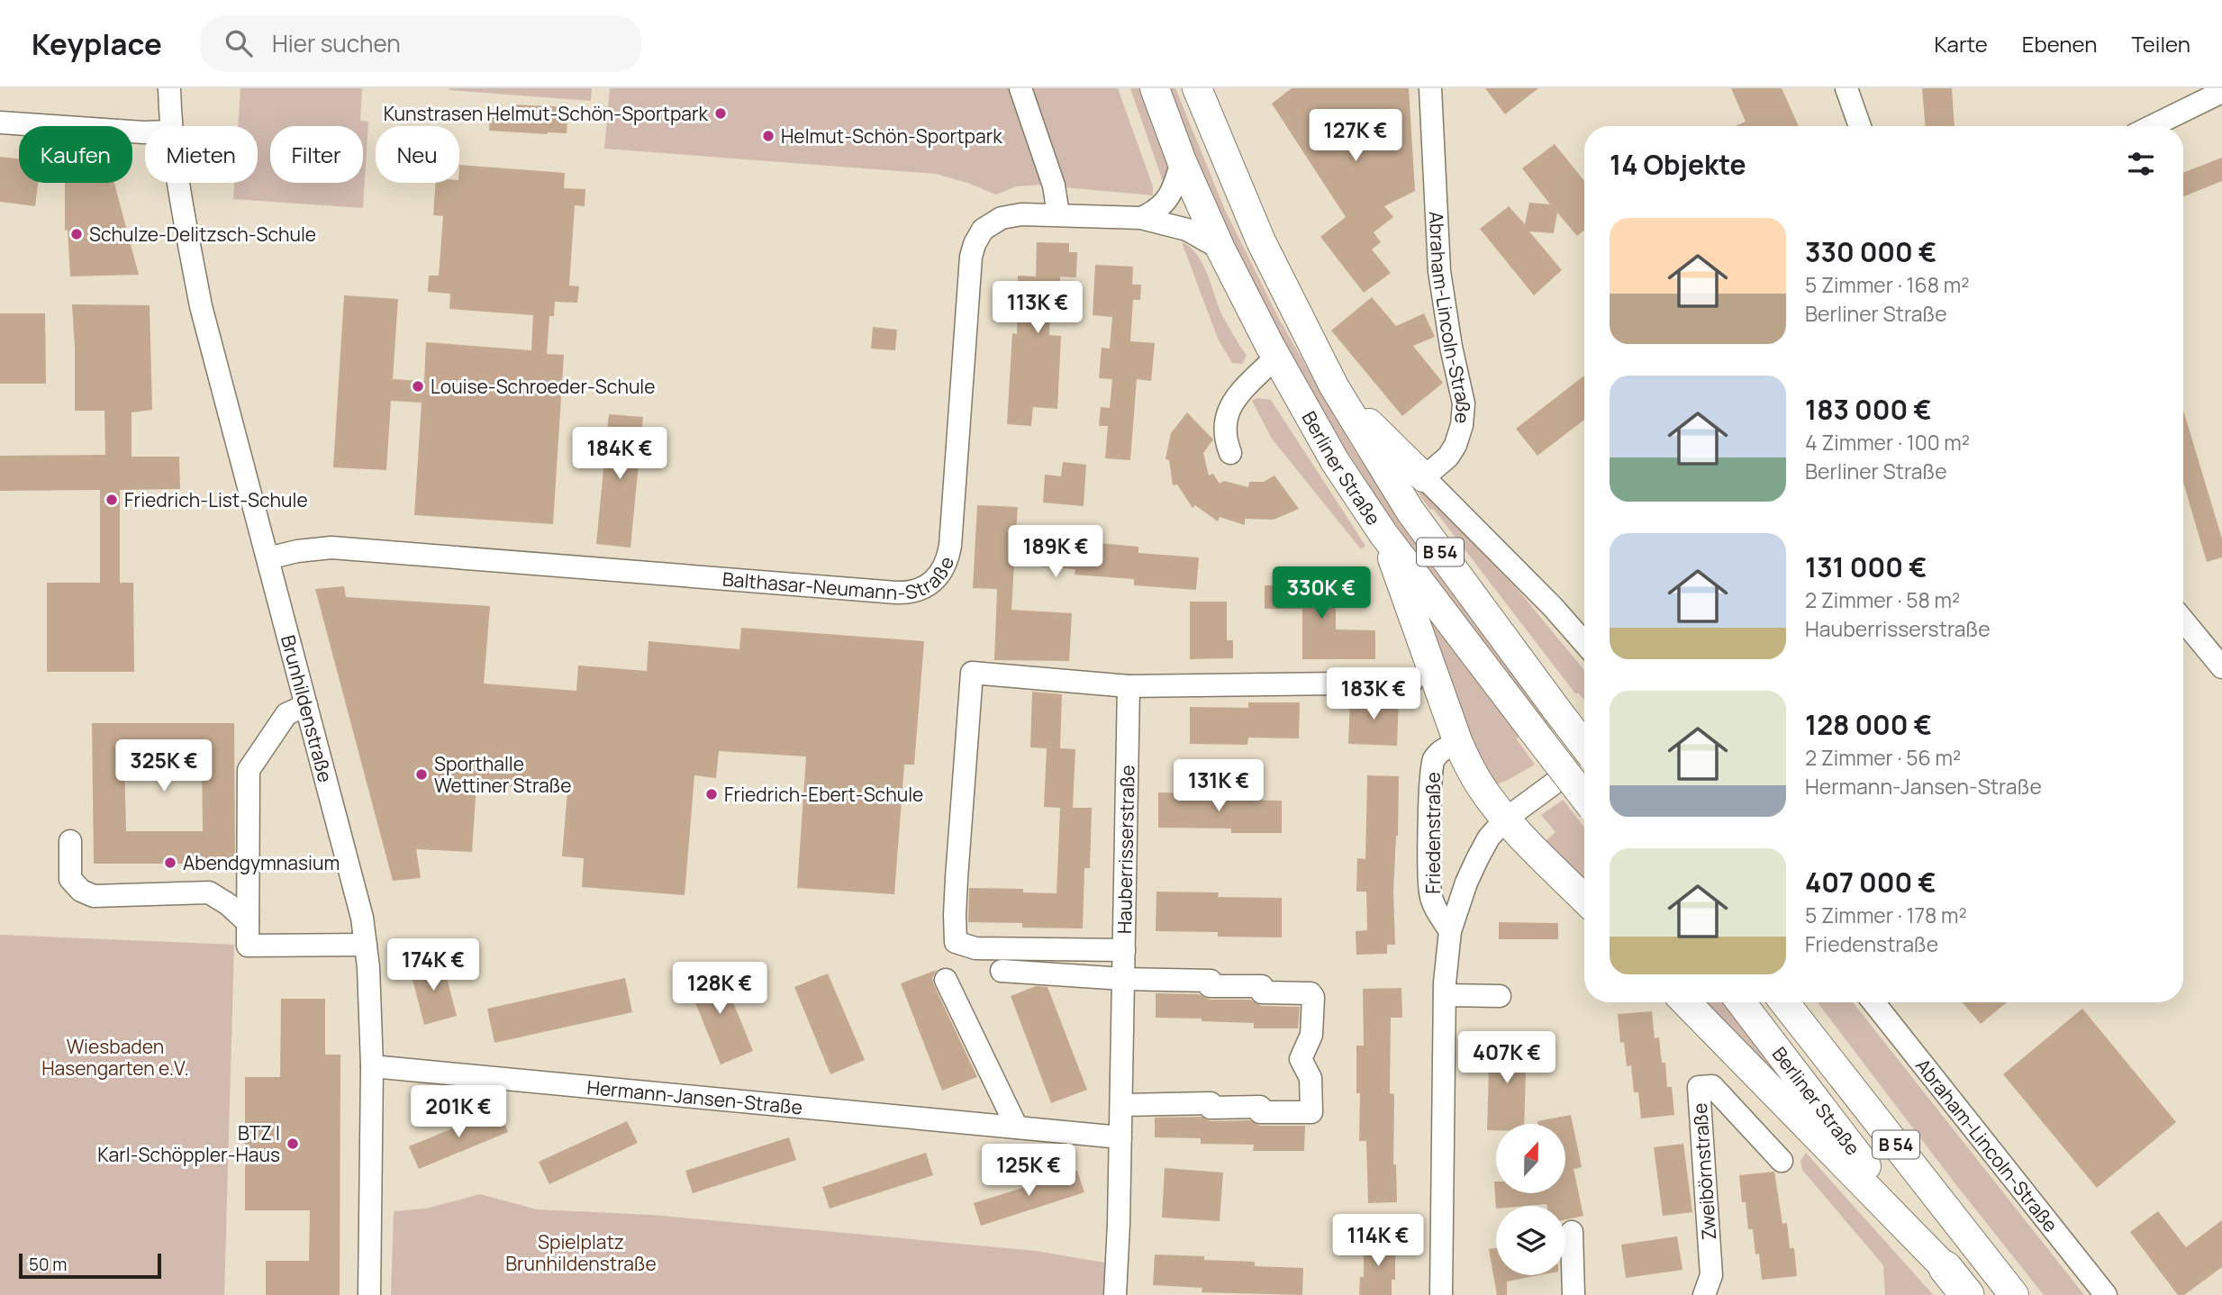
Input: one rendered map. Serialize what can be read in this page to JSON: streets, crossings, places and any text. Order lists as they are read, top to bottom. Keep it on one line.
{"streets":{"highway":["Berliner Straße","B 54"],"street":["Abraham-Lincoln-Straße","Balthasar-Neumann-Straße","Brunhildenstraße","Friedenstraße","Hauberrisserstraße","Hermann-Jansen-Straße","Zweibörnstraße"]},"crossings":[["Berliner Straße","Balthasar-Neumann-Straße"],["Balthasar-Neumann-Straße","Brunhildenstraße"],["Brunhildenstraße","Hermann-Jansen-Straße"],["Hauberrisserstraße","Hermann-Jansen-Straße"]],"parks":["Wiesbaden Hasengarten e.V.","Spielplatz Brunhildenstraße"],"places":["Kunstrasen Helmut-Schön-Sportpark","Helmut-Schön-Sportpark","Schulze-Delitzsch-Schule","Louise-Schroeder-Schule","Friedrich-List-Schule","Sporthalle Wettiner Straße","Friedrich-Ebert-Schule","Abendgymnasium","BTZ I Karl-Schöppler-Haus"],"scale_bar":"50 m","north":"top","page":{"header":"Keyplace","search":"Hier suchen","nav":["Karte","Ebenen","Teilen"],"price":["127K €","113K €","184K €","189K €","330K €","183K €","325K €","131K €","174K €","128K €","407K €","201K €","125K €","114K €"],"chip":["Kaufen","Mieten","Filter","Neu"],"heading":"14 Objekte","list":[{"name":"330 000 €","note":"5 Zimmer · 168 m² · Berliner Straße"},{"name":"183 000 €","note":"4 Zimmer · 100 m² · Berliner Straße"},{"name":"131 000 €","note":"2 Zimmer · 58 m² · Hauberrisserstraße"},{"name":"128 000 €","note":"2 Zimmer · 56 m² · Hermann-Jansen-Straße"},{"name":"407 000 €","note":"5 Zimmer · 178 m² · Friedenstraße"}],"scale":"50 m"}}
